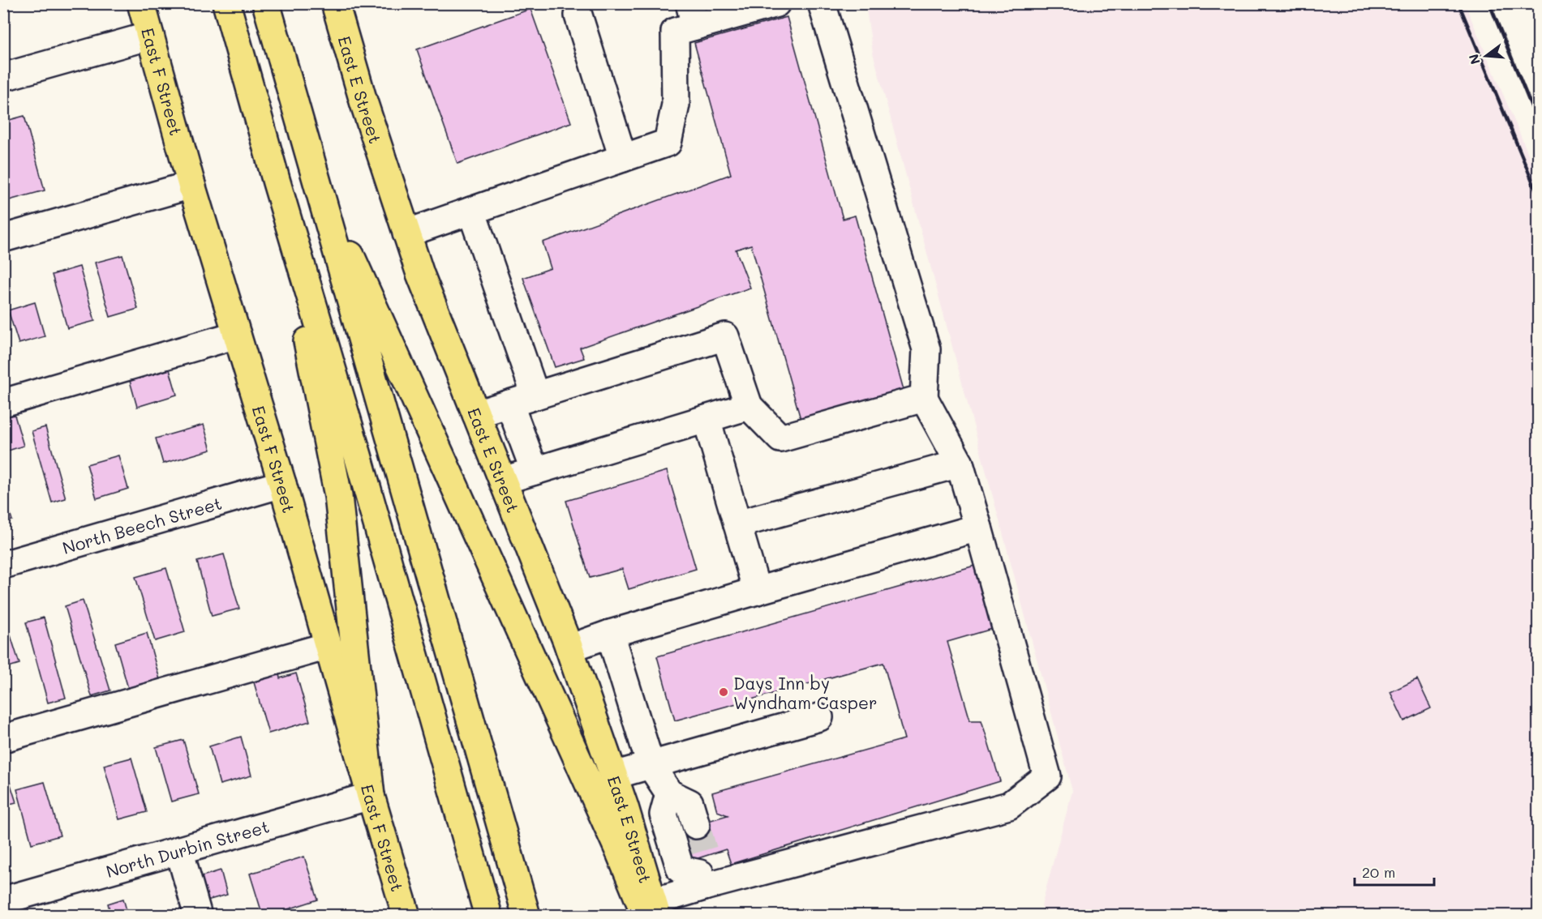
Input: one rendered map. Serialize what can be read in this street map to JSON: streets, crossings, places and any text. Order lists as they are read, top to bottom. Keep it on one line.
{"streets":{"main road":["East F Street","East E Street"],"street":["North Beech Street","North Durbin Street"]},"crossings":[["East F Street","North Beech Street"],["East F Street","North Durbin Street"]],"places":["Days Inn by Wyndham Casper"],"scale_bar":"20 m","north":"left"}
